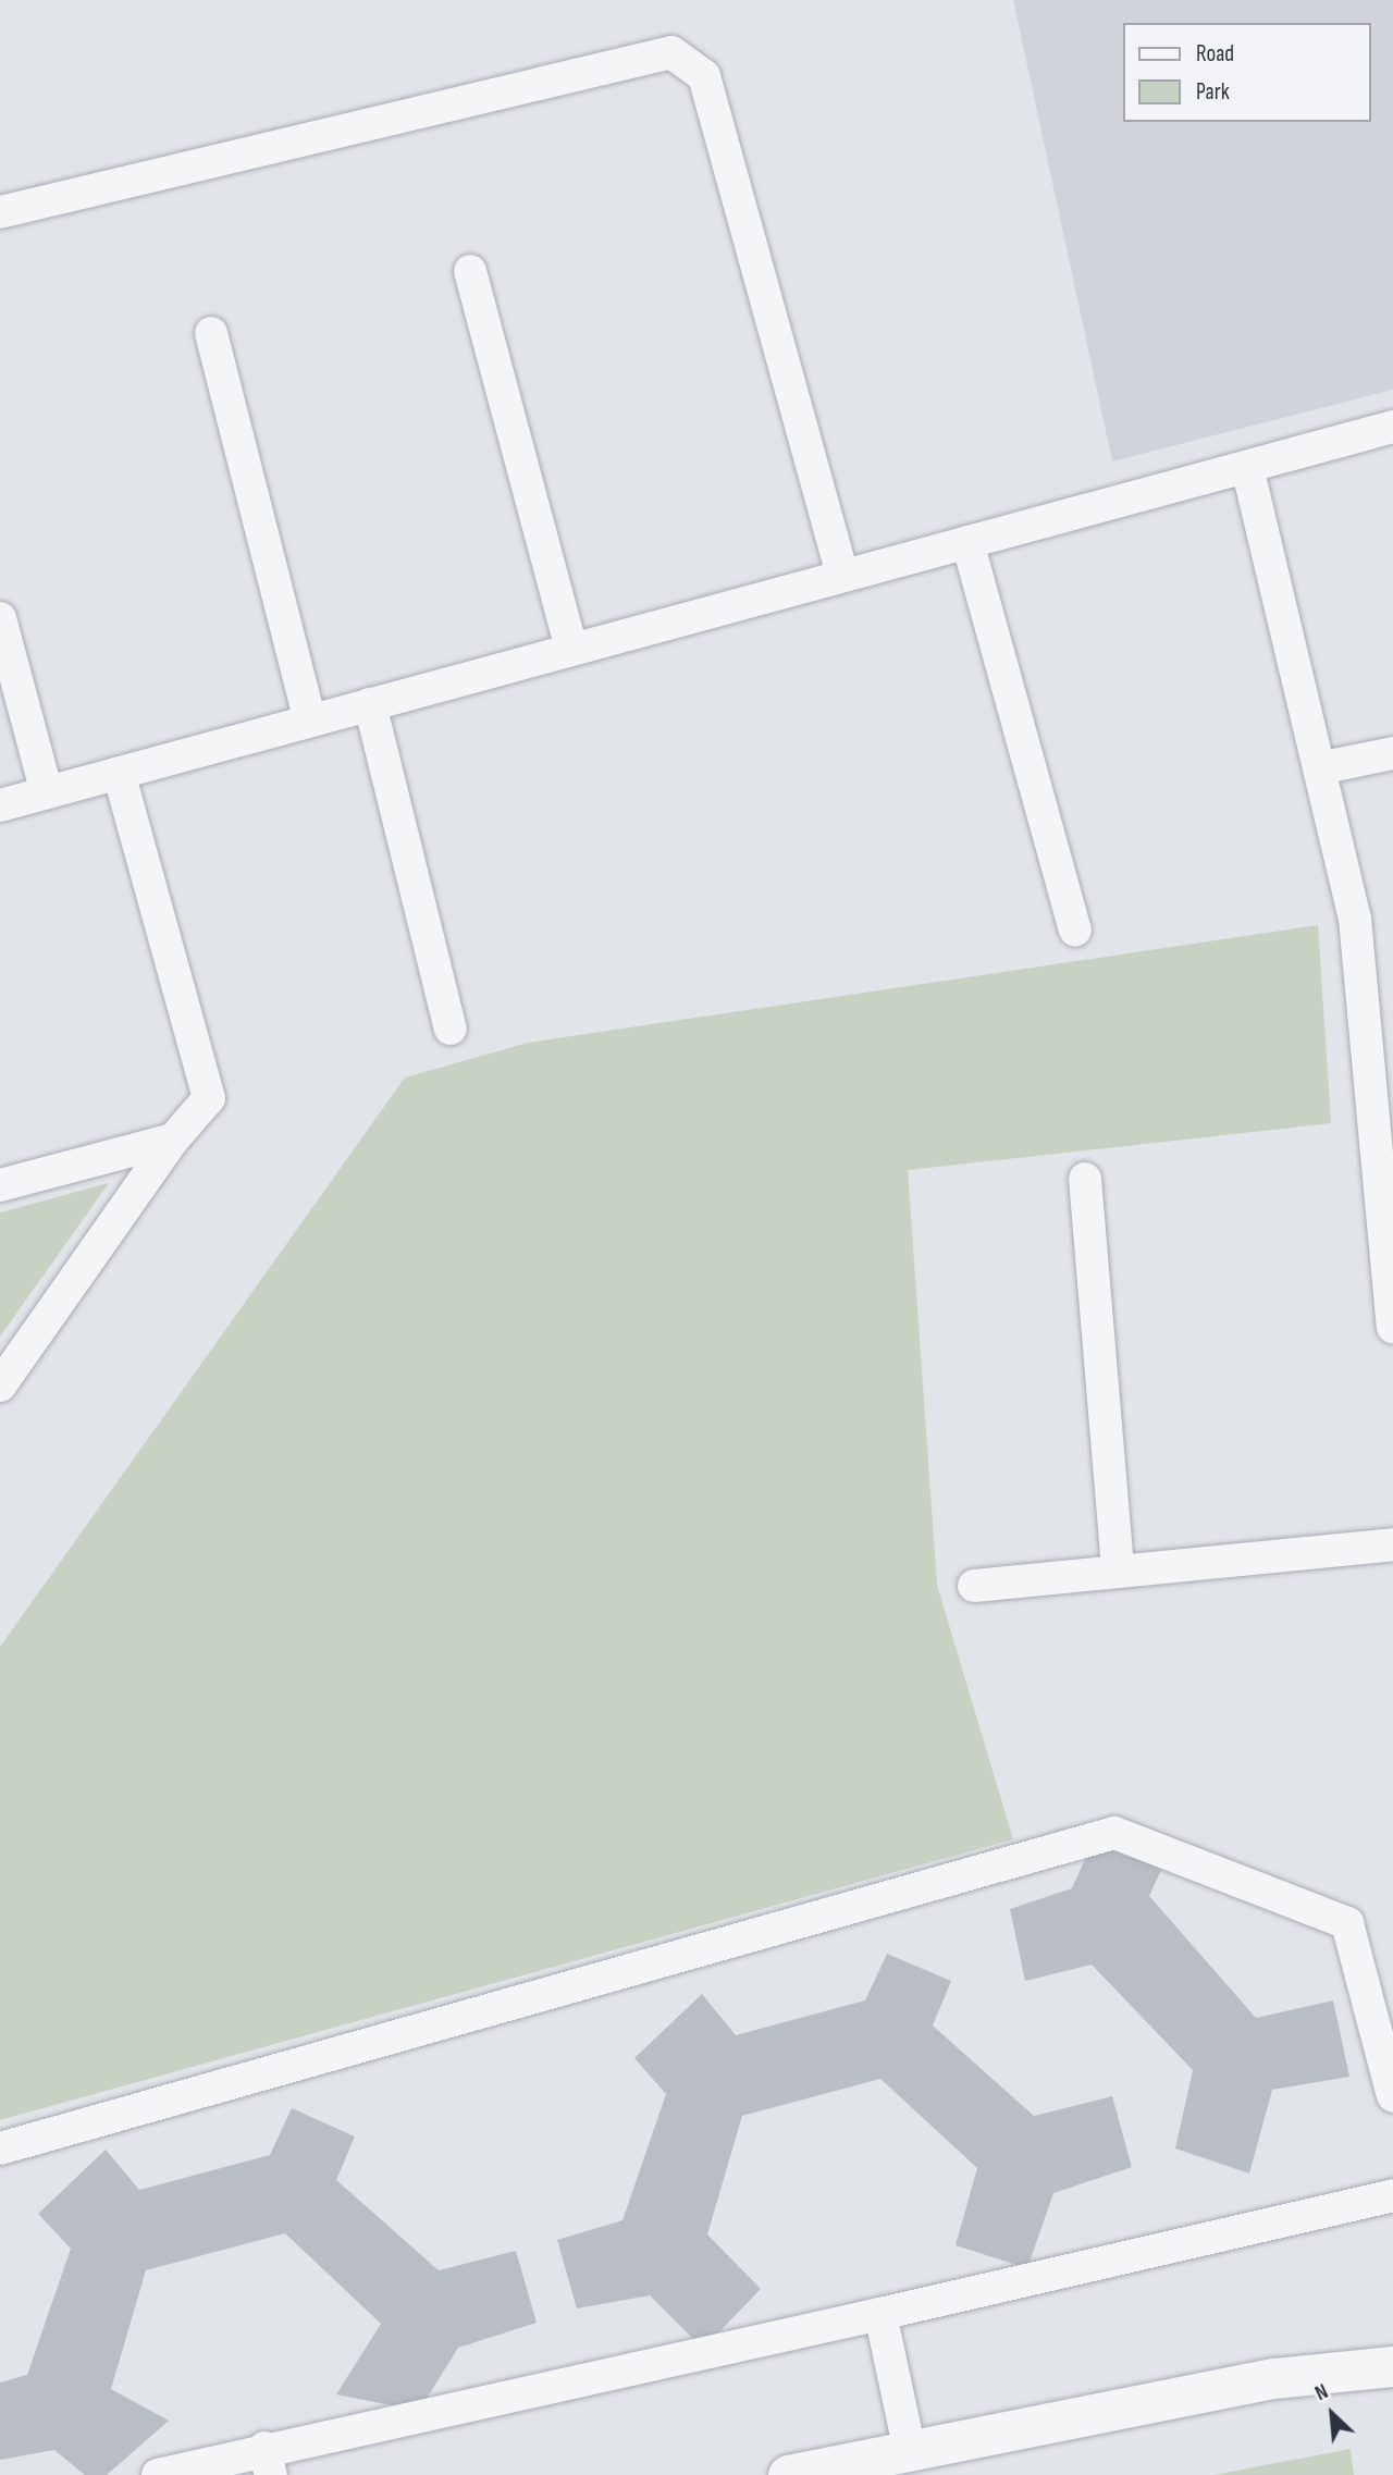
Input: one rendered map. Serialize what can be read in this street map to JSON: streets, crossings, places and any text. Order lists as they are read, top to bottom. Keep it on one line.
{"legend":["Road","Park"],"north":"top left"}
